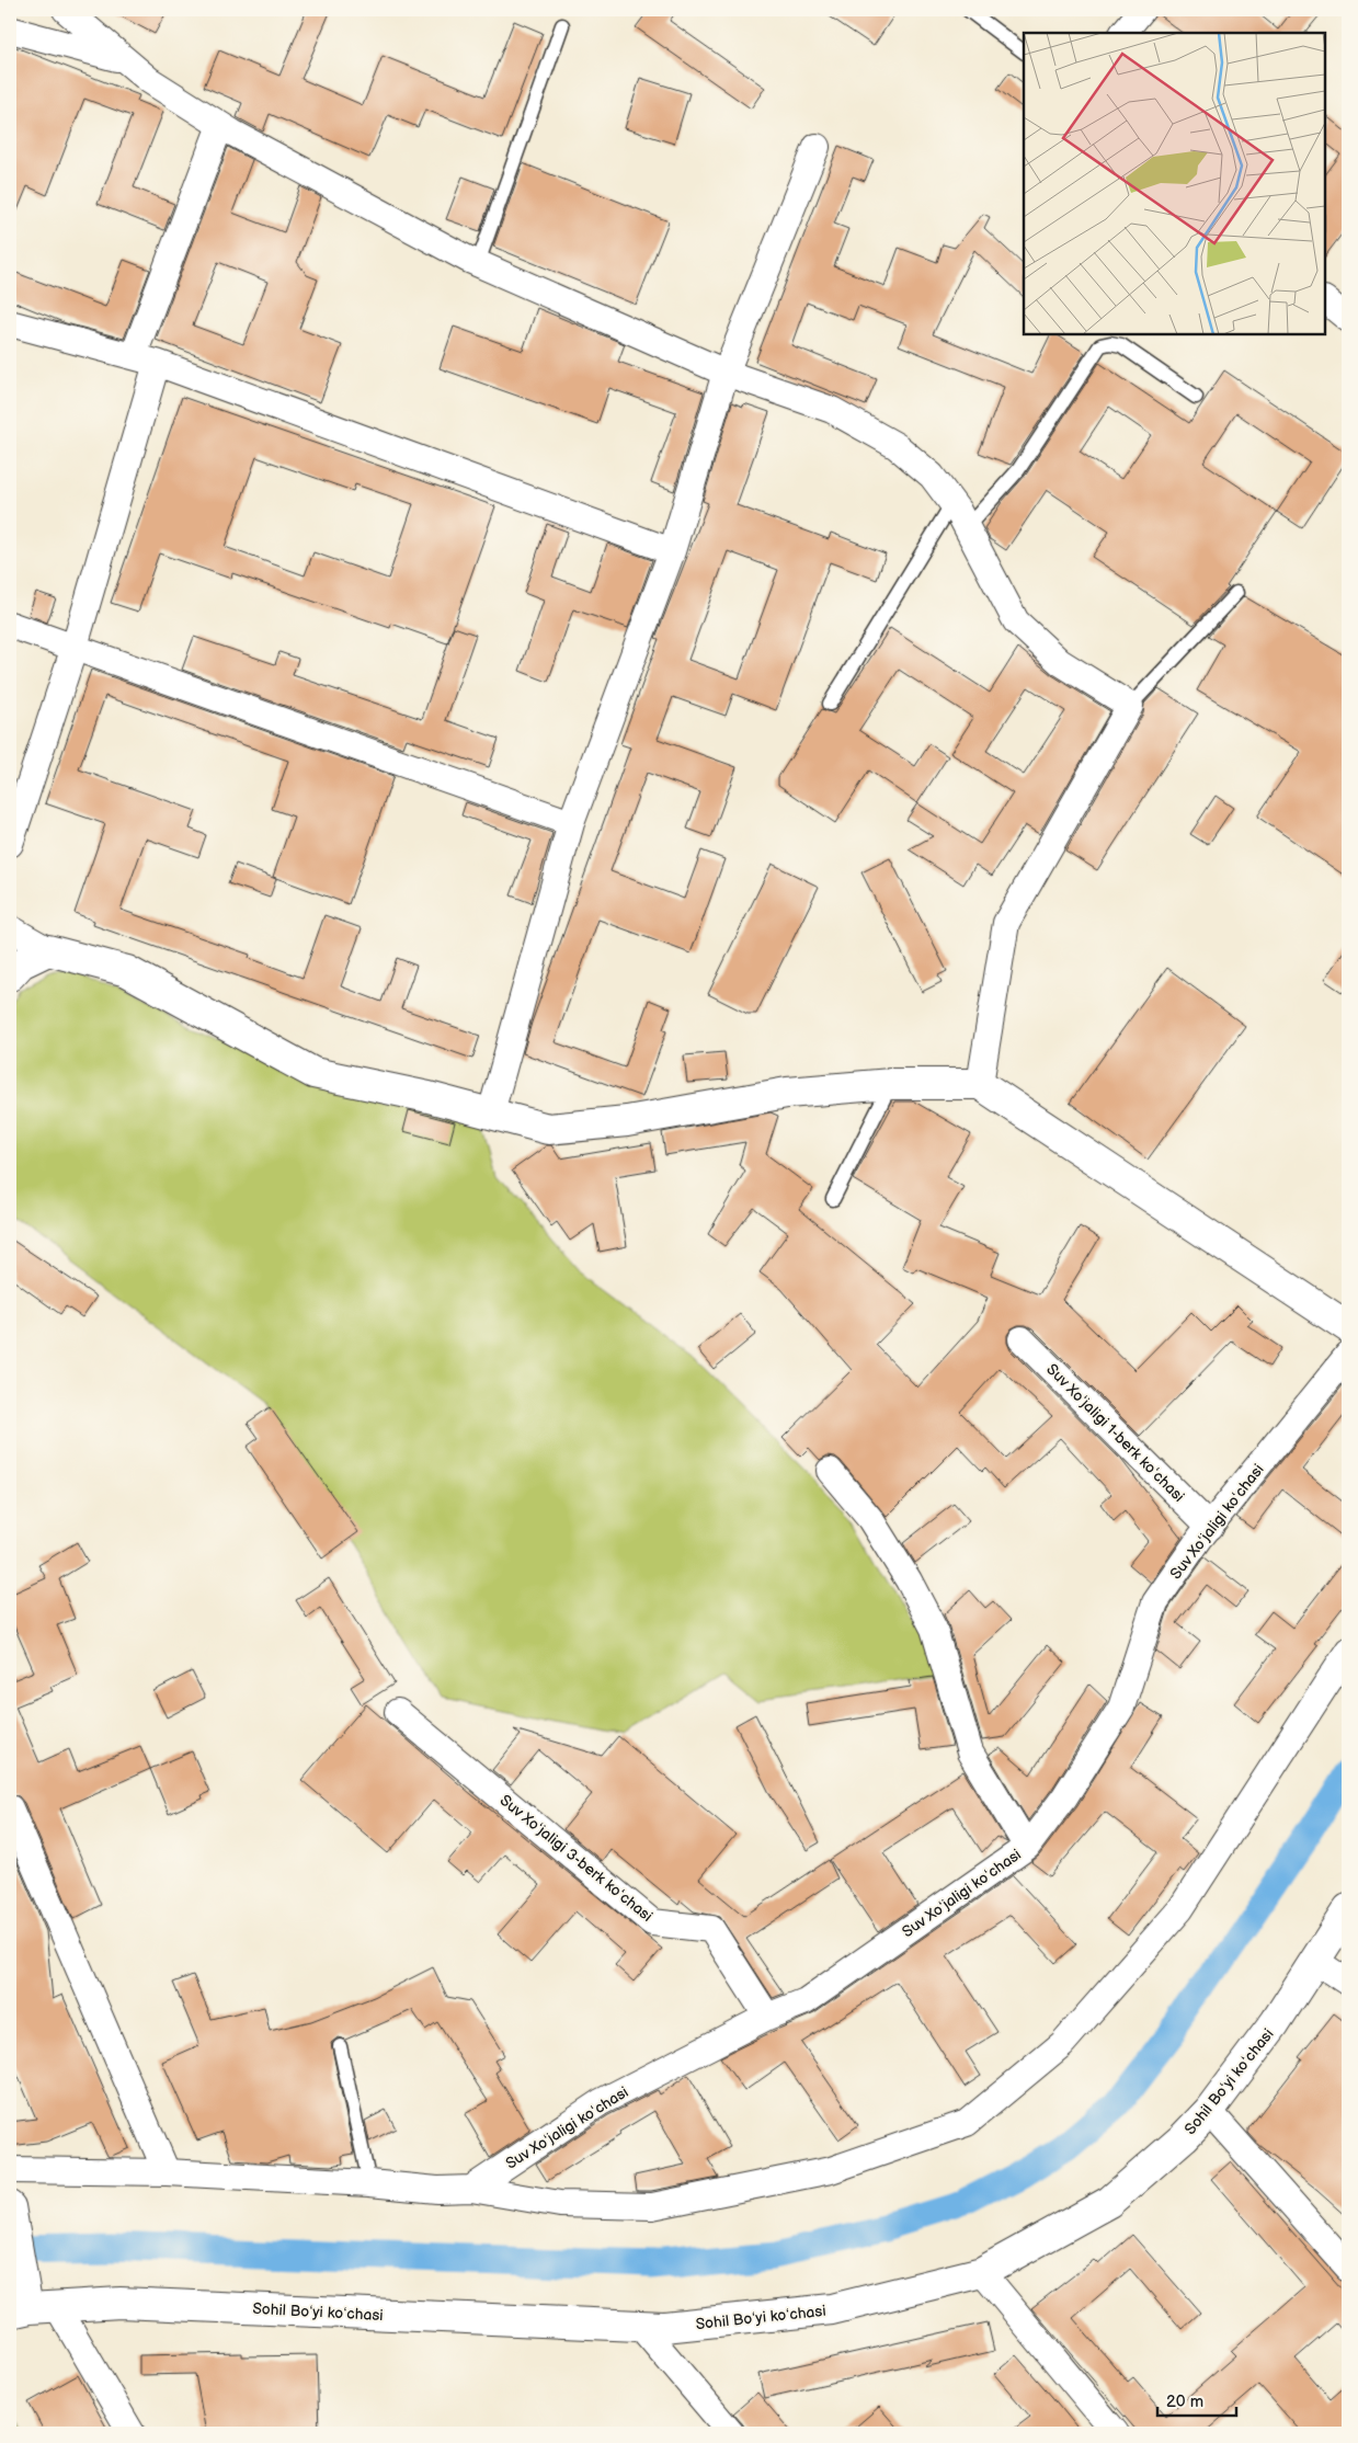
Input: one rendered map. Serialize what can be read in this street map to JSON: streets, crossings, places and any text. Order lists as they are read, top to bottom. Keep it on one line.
{"streets":{"street":["Suv Xoʻjaligi 1-berk koʻchasi","Suv Xoʻjaligi koʻchasi","Suv Xoʻjaligi 3-berk koʻchasi","Sohil Boʻyi koʻchasi"]},"crossings":[["Suv Xoʻjaligi 1-berk koʻchasi","Suv Xoʻjaligi koʻchasi"],["Suv Xoʻjaligi koʻchasi","Suv Xoʻjaligi 3-berk koʻchasi"]],"scale_bar":"20 m"}
